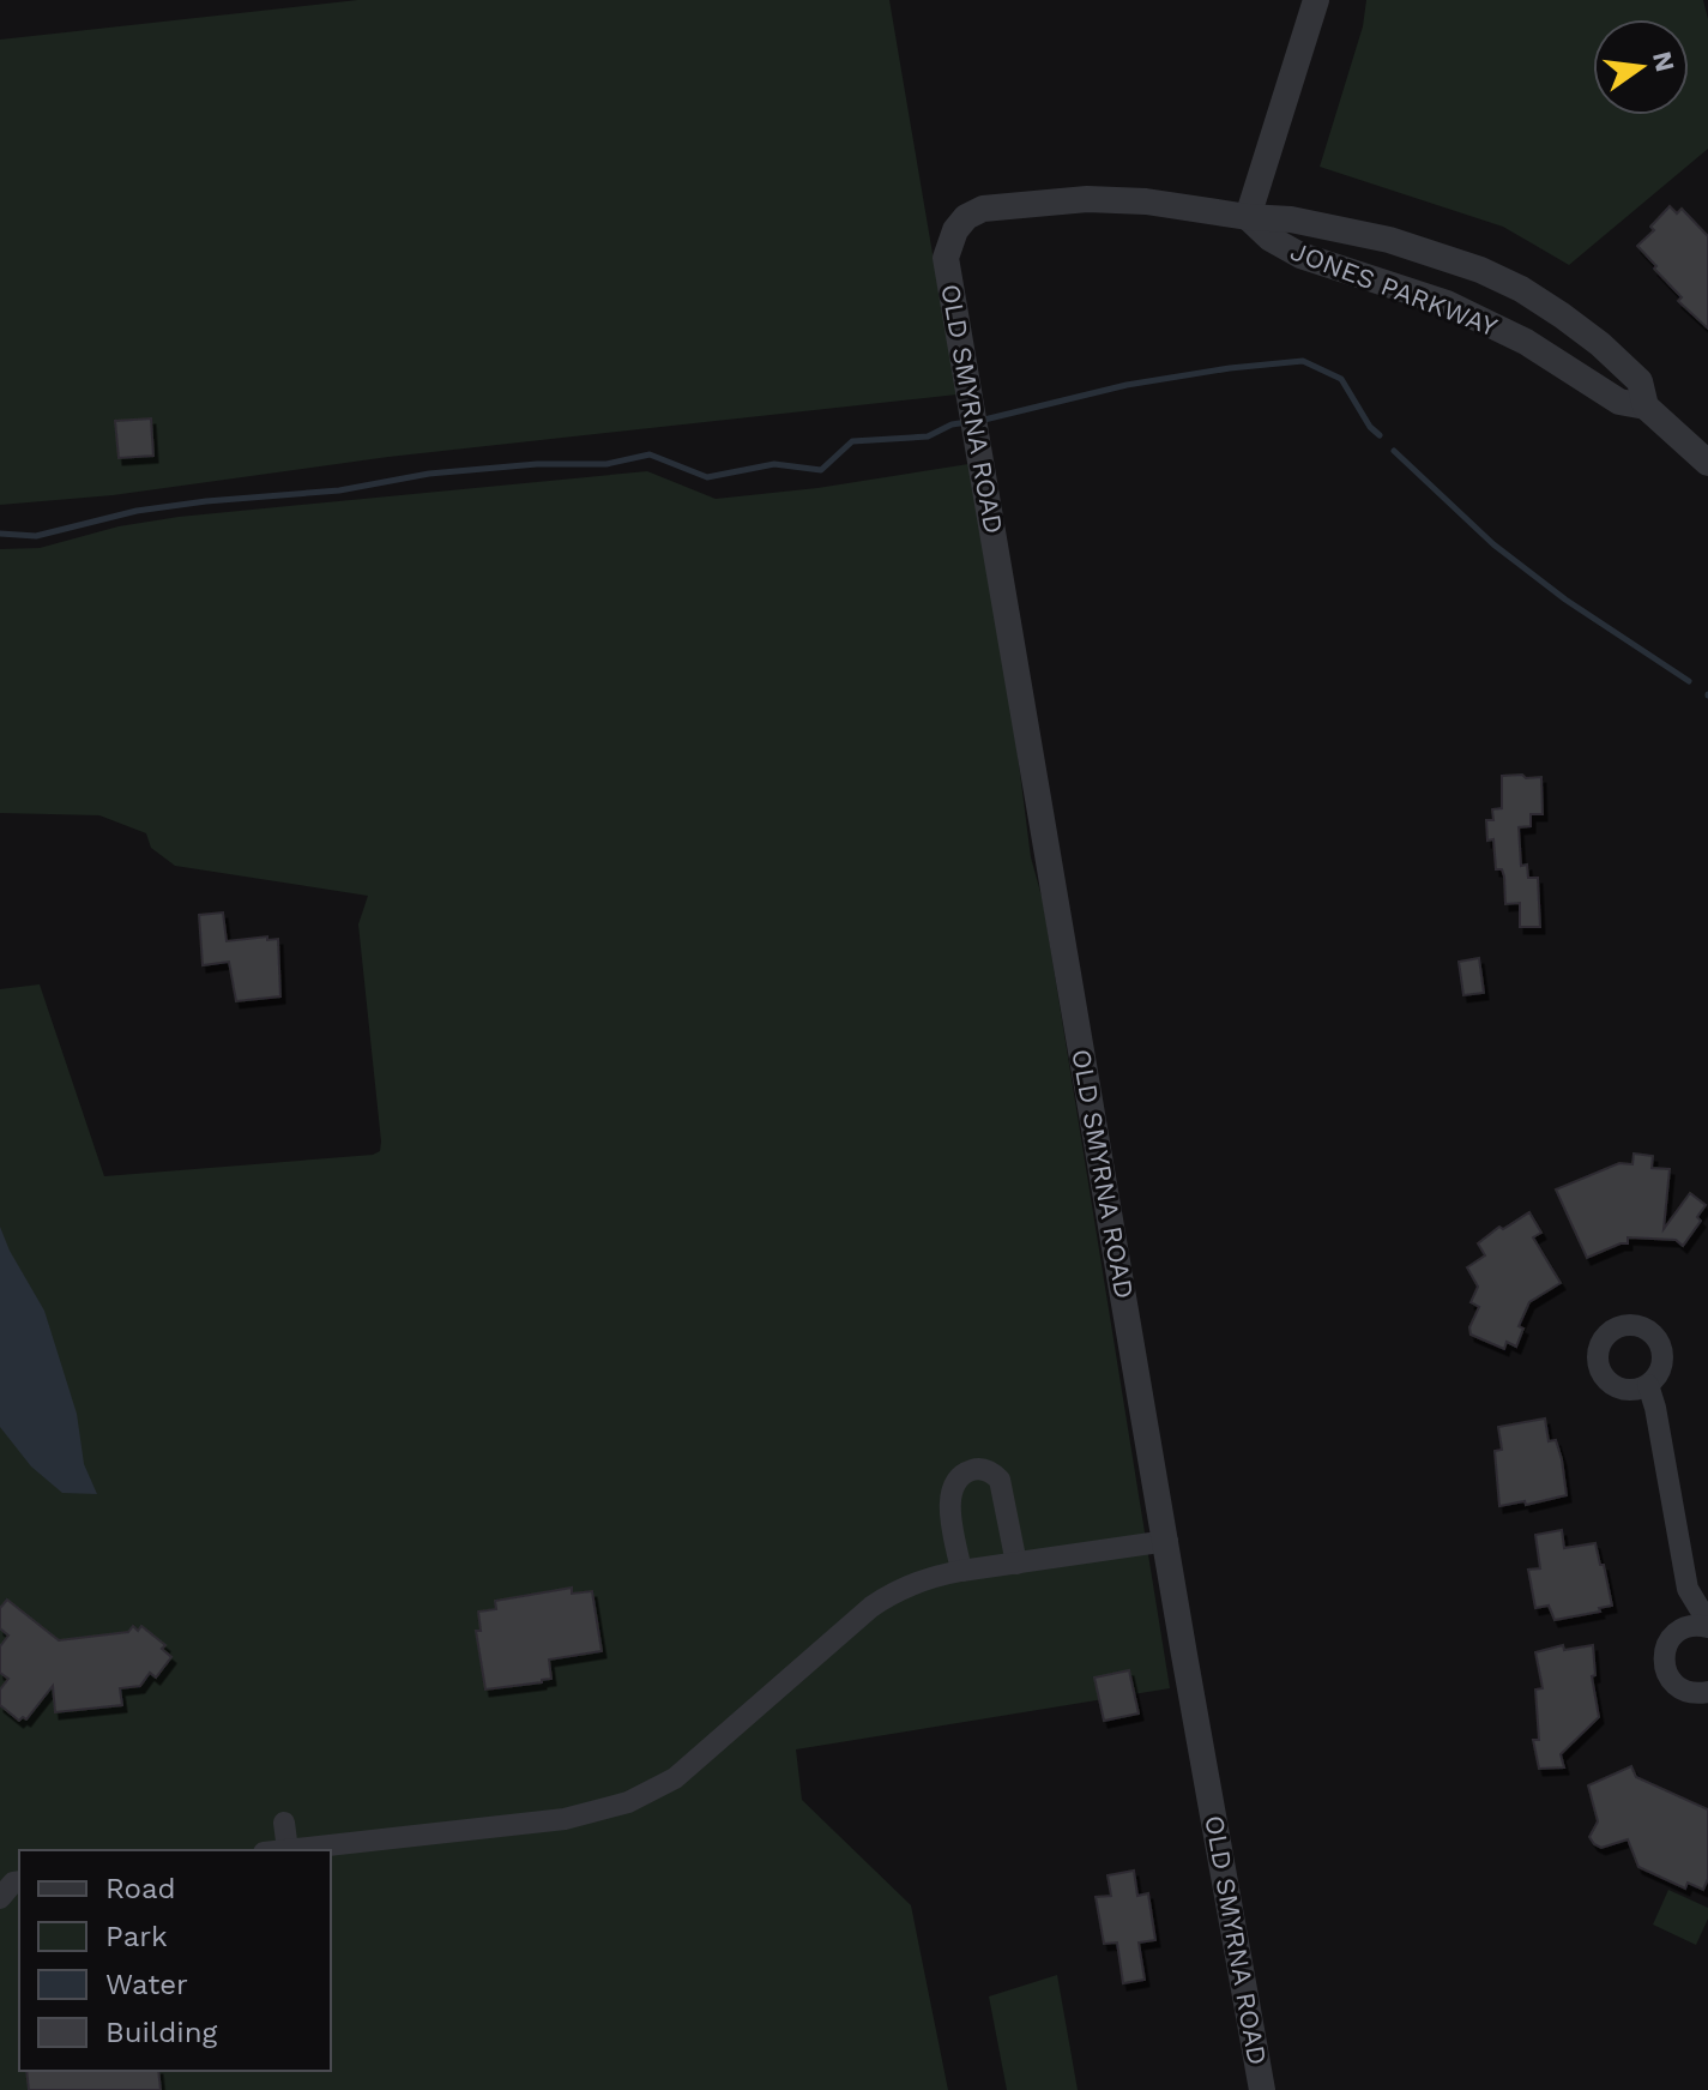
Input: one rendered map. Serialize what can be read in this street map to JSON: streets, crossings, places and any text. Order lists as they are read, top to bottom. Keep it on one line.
{"streets":{"street":["JONES PARKWAY","OLD SMYRNA ROAD"]},"crossings":[["JONES PARKWAY","OLD SMYRNA ROAD"]],"legend":["Road","Park","Water","Building"],"north":"right"}
